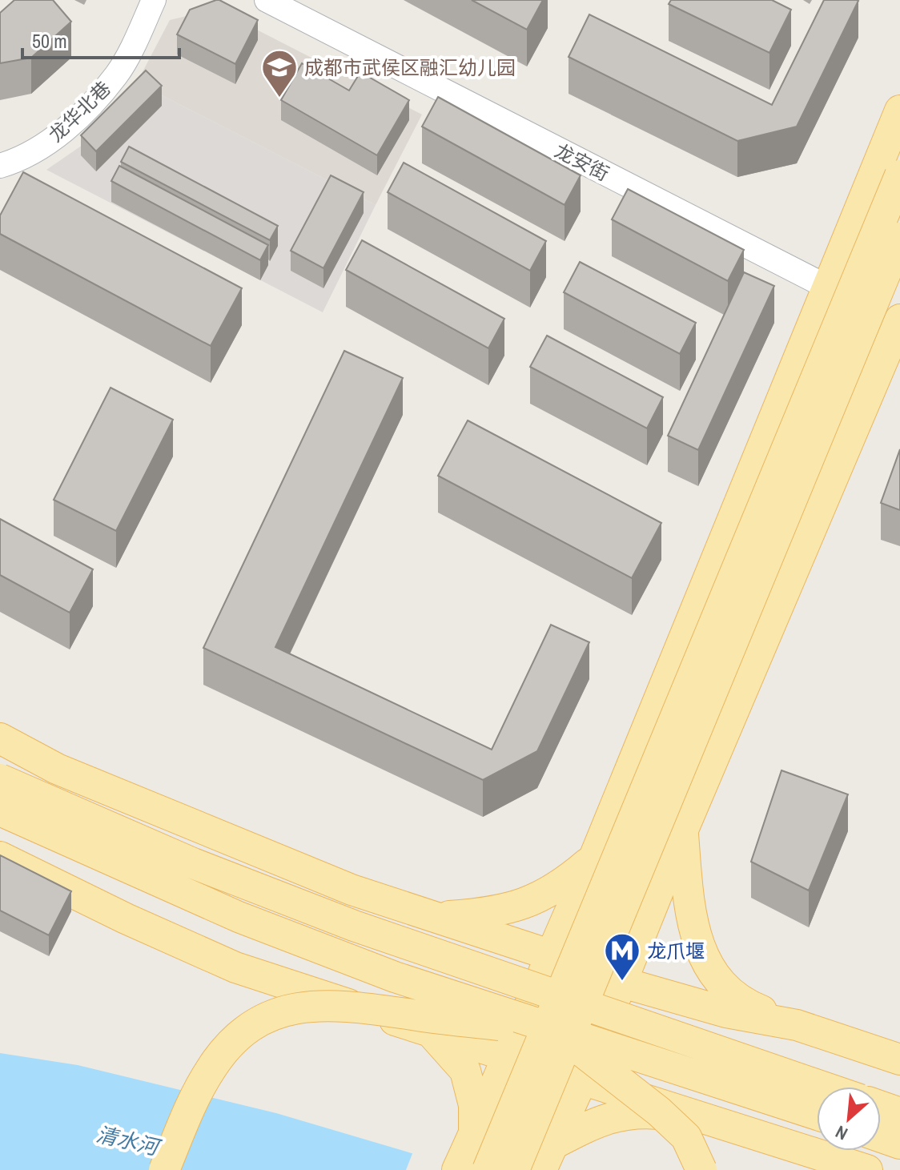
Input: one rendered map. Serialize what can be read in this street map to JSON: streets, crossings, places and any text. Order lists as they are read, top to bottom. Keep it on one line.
{"streets":{"street":["龙华北巷","龙安街"]},"water":["清水河"],"places":{"school or university":["成都市武侯区融汇幼儿园"],"metro station":["龙爪堰"]},"scale_bar":"50 m","north":"bottom left"}
